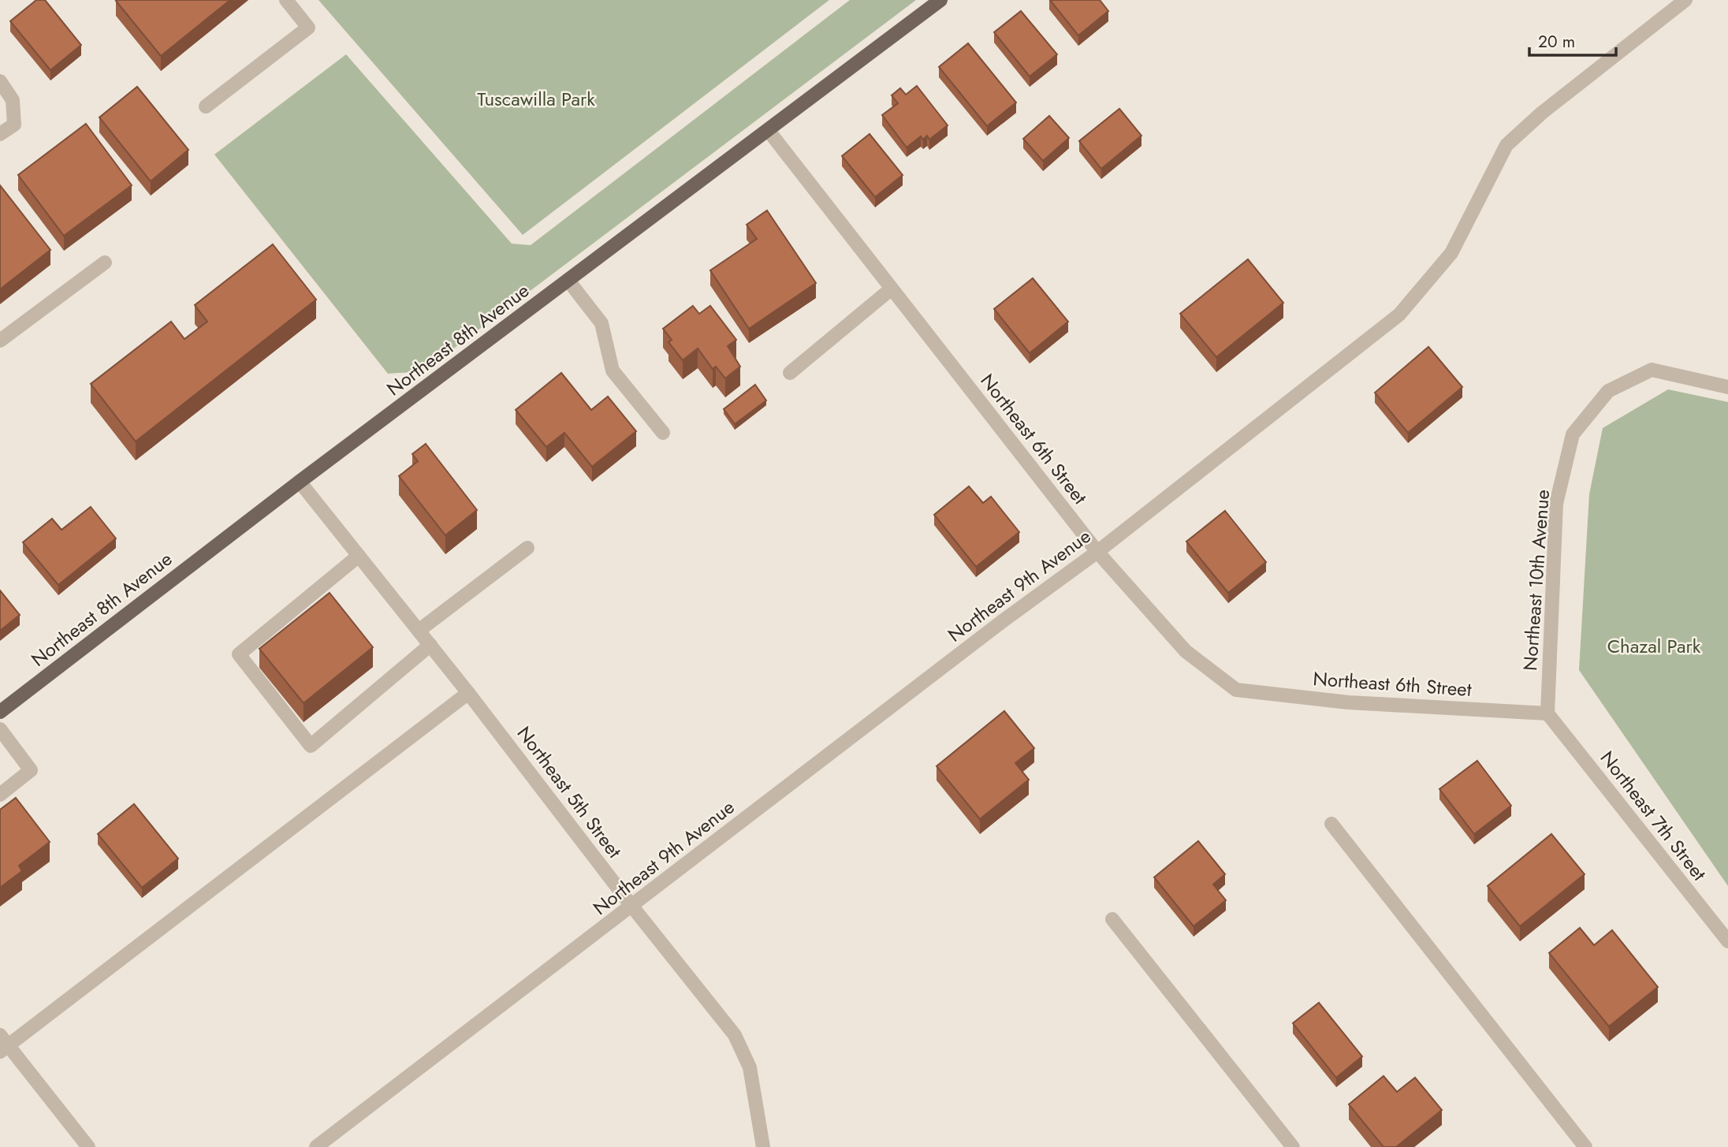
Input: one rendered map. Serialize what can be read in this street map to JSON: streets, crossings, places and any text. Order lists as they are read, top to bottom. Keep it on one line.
{"streets":{"main road":["Northeast 8th Avenue"],"street":["Northeast 6th Street","Northeast 10th Avenue","Northeast 9th Avenue","Northeast 5th Street","Northeast 7th Street"]},"crossings":[["Northeast 8th Avenue","Northeast 6th Street"],["Northeast 8th Avenue","Northeast 5th Street"],["Northeast 6th Street","Northeast 10th Avenue"],["Northeast 6th Street","Northeast 9th Avenue"],["Northeast 6th Street","Northeast 7th Street"],["Northeast 10th Avenue","Northeast 7th Street"],["Northeast 9th Avenue","Northeast 5th Street"]],"parks":["Tuscawilla Park","Chazal Park"],"scale_bar":"20 m"}
